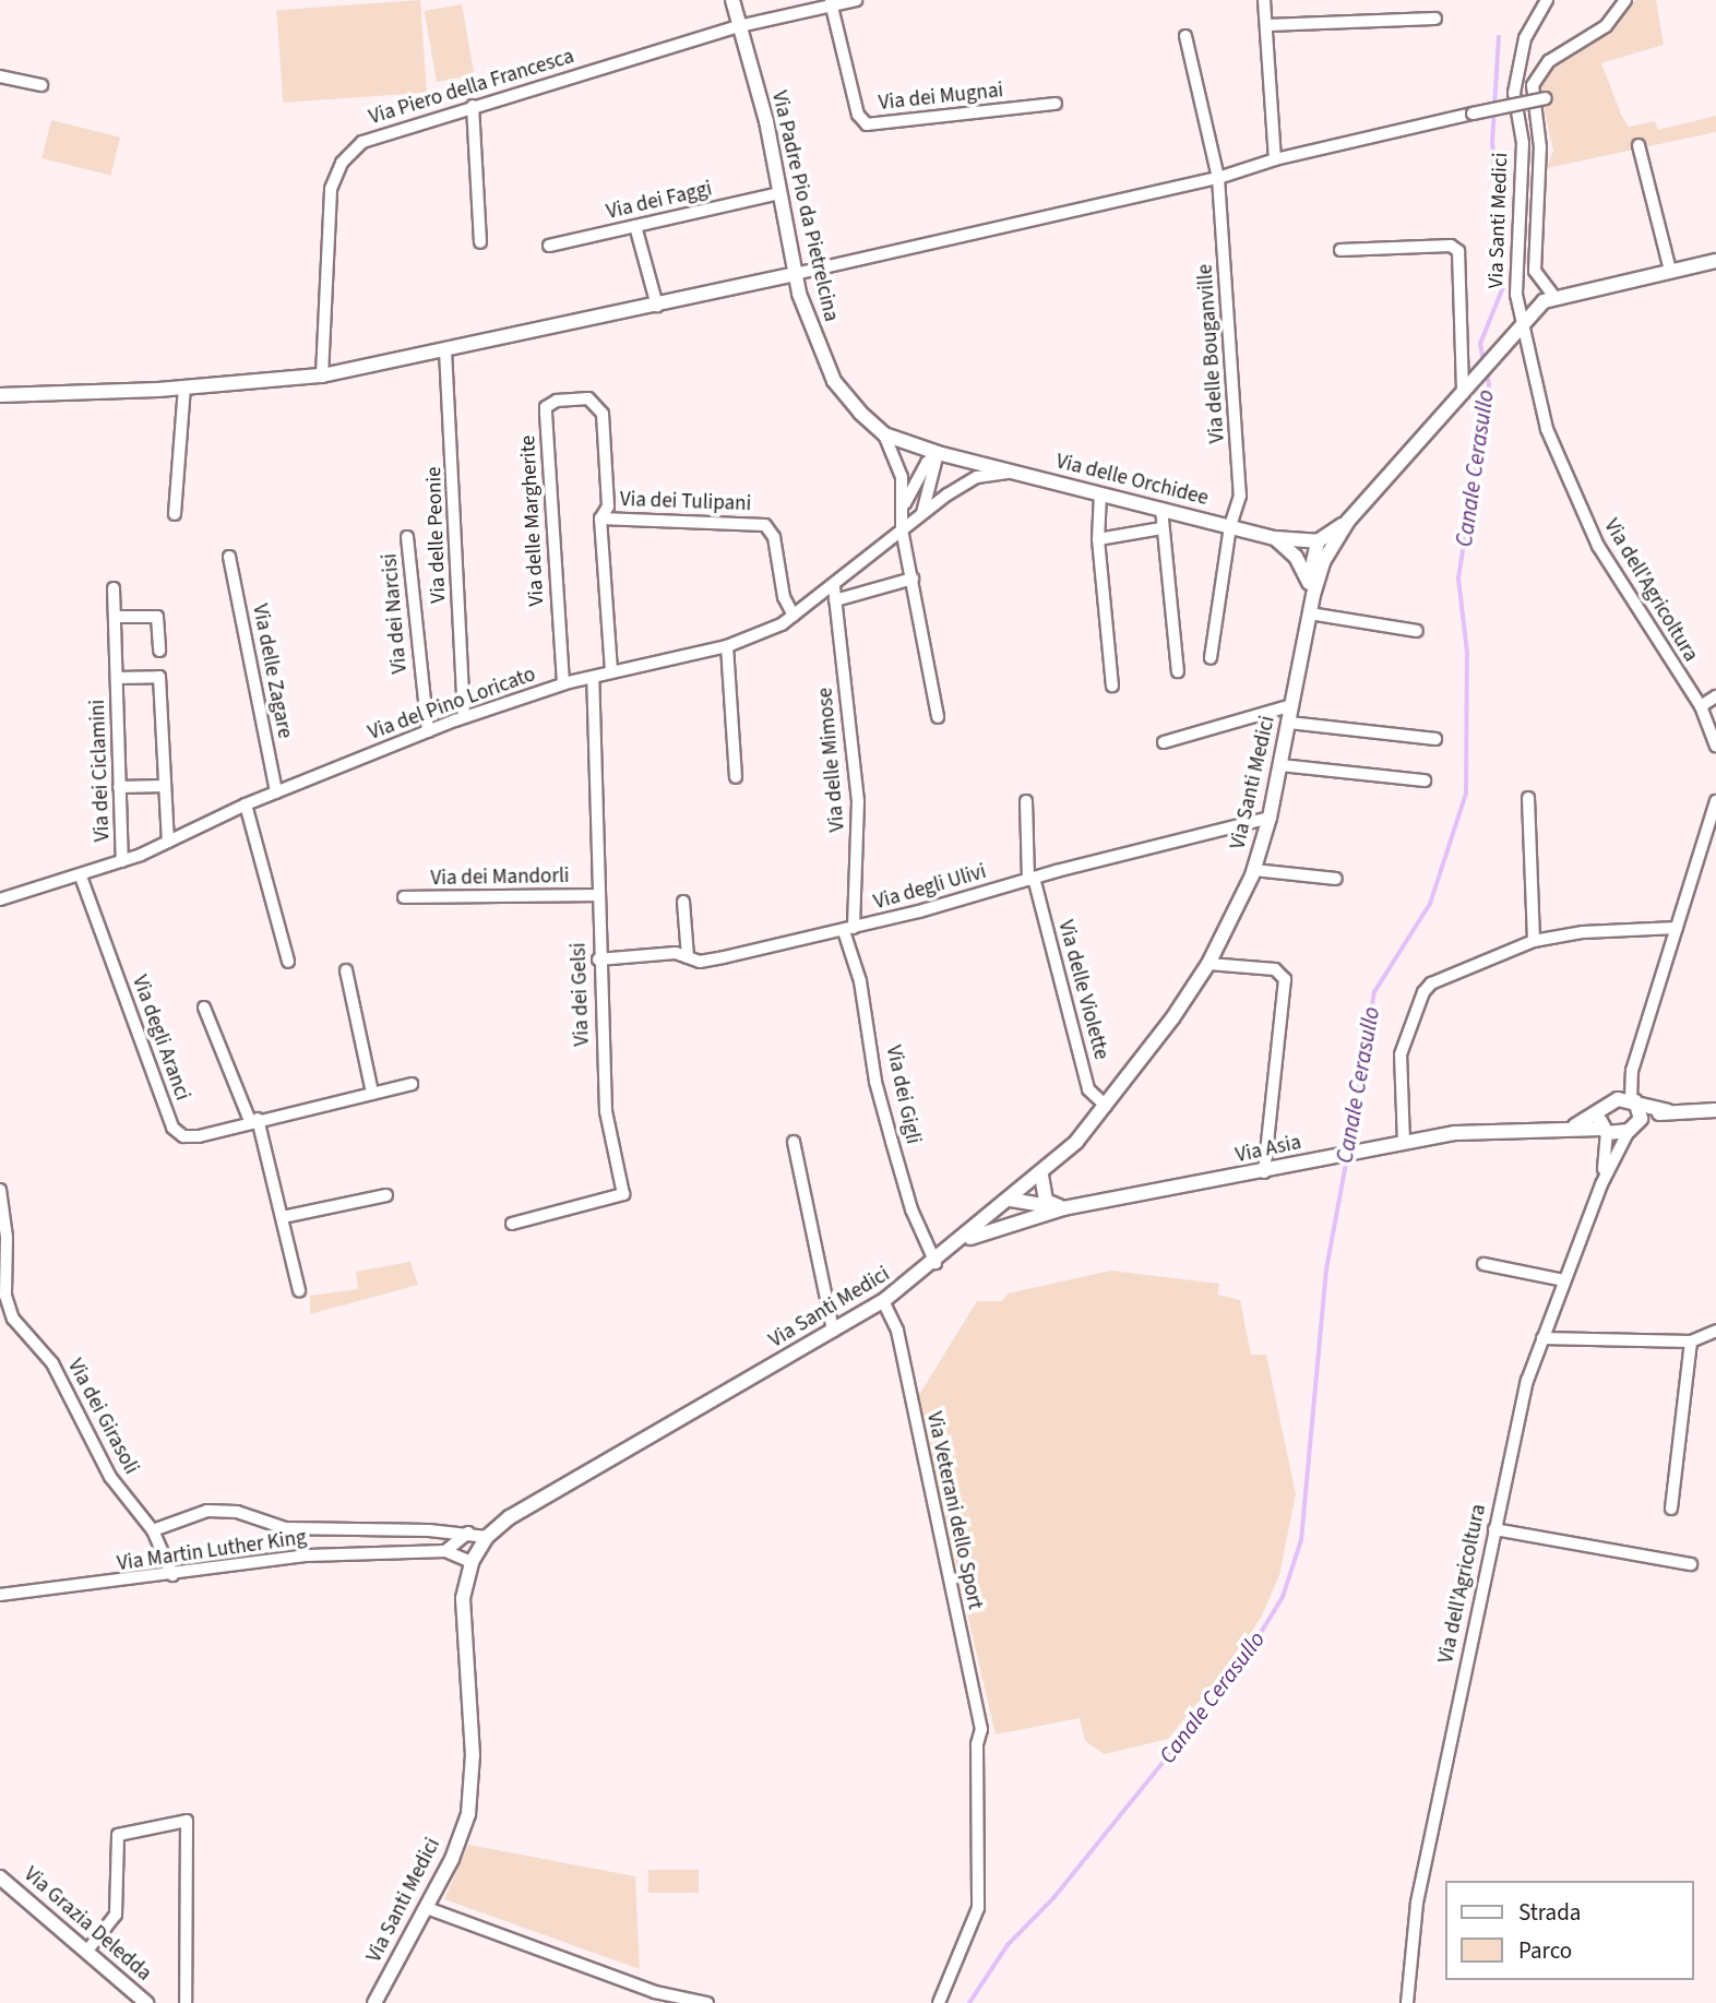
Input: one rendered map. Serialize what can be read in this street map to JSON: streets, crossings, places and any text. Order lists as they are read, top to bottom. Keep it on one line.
{"streets":{"street":["Via Piero della Francesca","Via dei Mugnai","Via dei Faggi","Via Padre Pio da Pietrelcina","Via Santi Medici","Via delle Bouganville","Via delle Orchidee","Via dei Tulipani","Via delle Margherite","Via delle Peonie","Via dell'Agricoltura","Via dei Narcisi","Via delle Zagare","Via del Pino Loricato","Via delle Mimose","Via dei Ciclamini","Via dei Mandorli","Via degli Ulivi","Via delle Violette","Via dei Gelsi","Via degli Aranci","Via dei Gigli","Via Asia","Via dei Girasoli","Via Veterani dello Sport","Via Martin Luther King","Via Grazia Deledda"]},"crossings":[["Via Piero della Francesca","Via dei Mugnai"],["Via Piero della Francesca","Via Padre Pio da Pietrelcina"],["Via dei Faggi","Via Padre Pio da Pietrelcina"],["Via Padre Pio da Pietrelcina","Via delle Orchidee"],["Via Santi Medici","Via delle Orchidee"],["Via Santi Medici","Via dell'Agricoltura"],["Via Santi Medici","Via degli Ulivi"],["Via Santi Medici","Via delle Violette"],["Via Santi Medici","Via dei Gigli"],["Via Santi Medici","Via Asia"],["Via Santi Medici","Via Veterani dello Sport"],["Via Santi Medici","Via Martin Luther King"],["Via delle Bouganville","Via delle Orchidee"],["Via delle Orchidee","Via del Pino Loricato"],["Via dei Tulipani","Via delle Margherite"],["Via dei Tulipani","Via del Pino Loricato"],["Via delle Margherite","Via del Pino Loricato"],["Via delle Peonie","Via del Pino Loricato"],["Via dell'Agricoltura","Via Asia"],["Via dei Narcisi","Via del Pino Loricato"],["Via delle Zagare","Via del Pino Loricato"],["Via del Pino Loricato","Via delle Mimose"],["Via del Pino Loricato","Via dei Ciclamini"],["Via del Pino Loricato","Via dei Gelsi"],["Via del Pino Loricato","Via degli Aranci"],["Via delle Mimose","Via degli Ulivi"],["Via delle Mimose","Via dei Gigli"],["Via dei Mandorli","Via dei Gelsi"],["Via degli Ulivi","Via delle Violette"],["Via degli Ulivi","Via dei Gelsi"],["Via degli Ulivi","Via dei Gigli"],["Via dei Girasoli","Via Martin Luther King"]],"water":["Canale Cerasullo"],"legend":["Strada","Parco"]}
